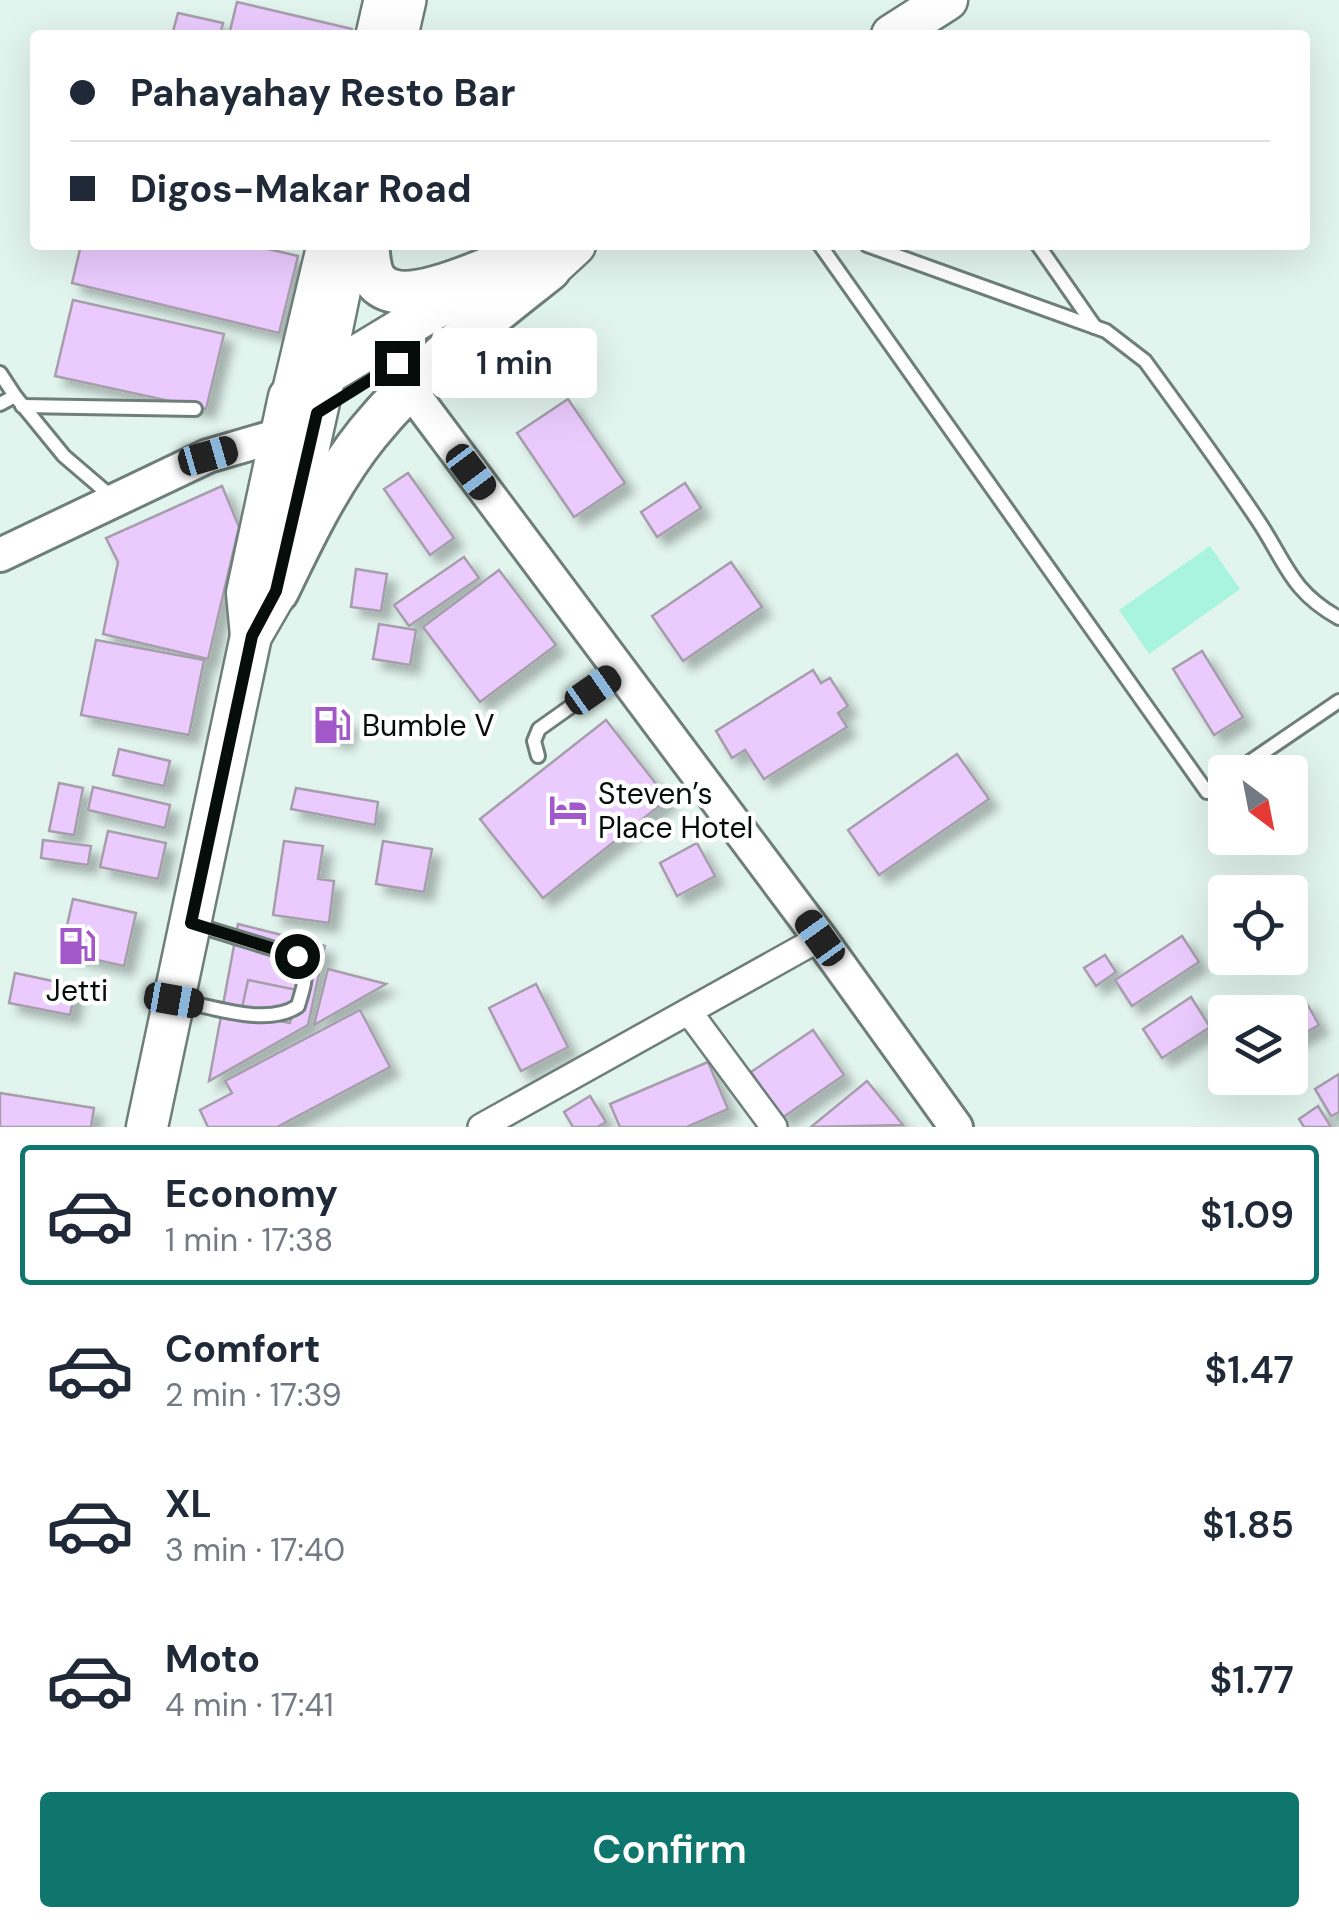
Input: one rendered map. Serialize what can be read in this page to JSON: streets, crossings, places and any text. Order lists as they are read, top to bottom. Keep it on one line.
{"places":{"fuel station":["Bumble V","Jetti"],"hotel":["Steven’s Place Hotel"]},"north":"bottom right","page":{"banner":["Pahayahay Resto Bar","Digos-Makar Road"],"bubble":"1 min","list":[{"name":"Economy","note":"1 min · 17:38","value":"$1.09"},{"name":"Comfort","note":"2 min · 17:39","value":"$1.47"},{"name":"XL","note":"3 min · 17:40","value":"$1.85"},{"name":"Moto","note":"4 min · 17:41","value":"$1.77"}],"buttons":"Confirm"}}
